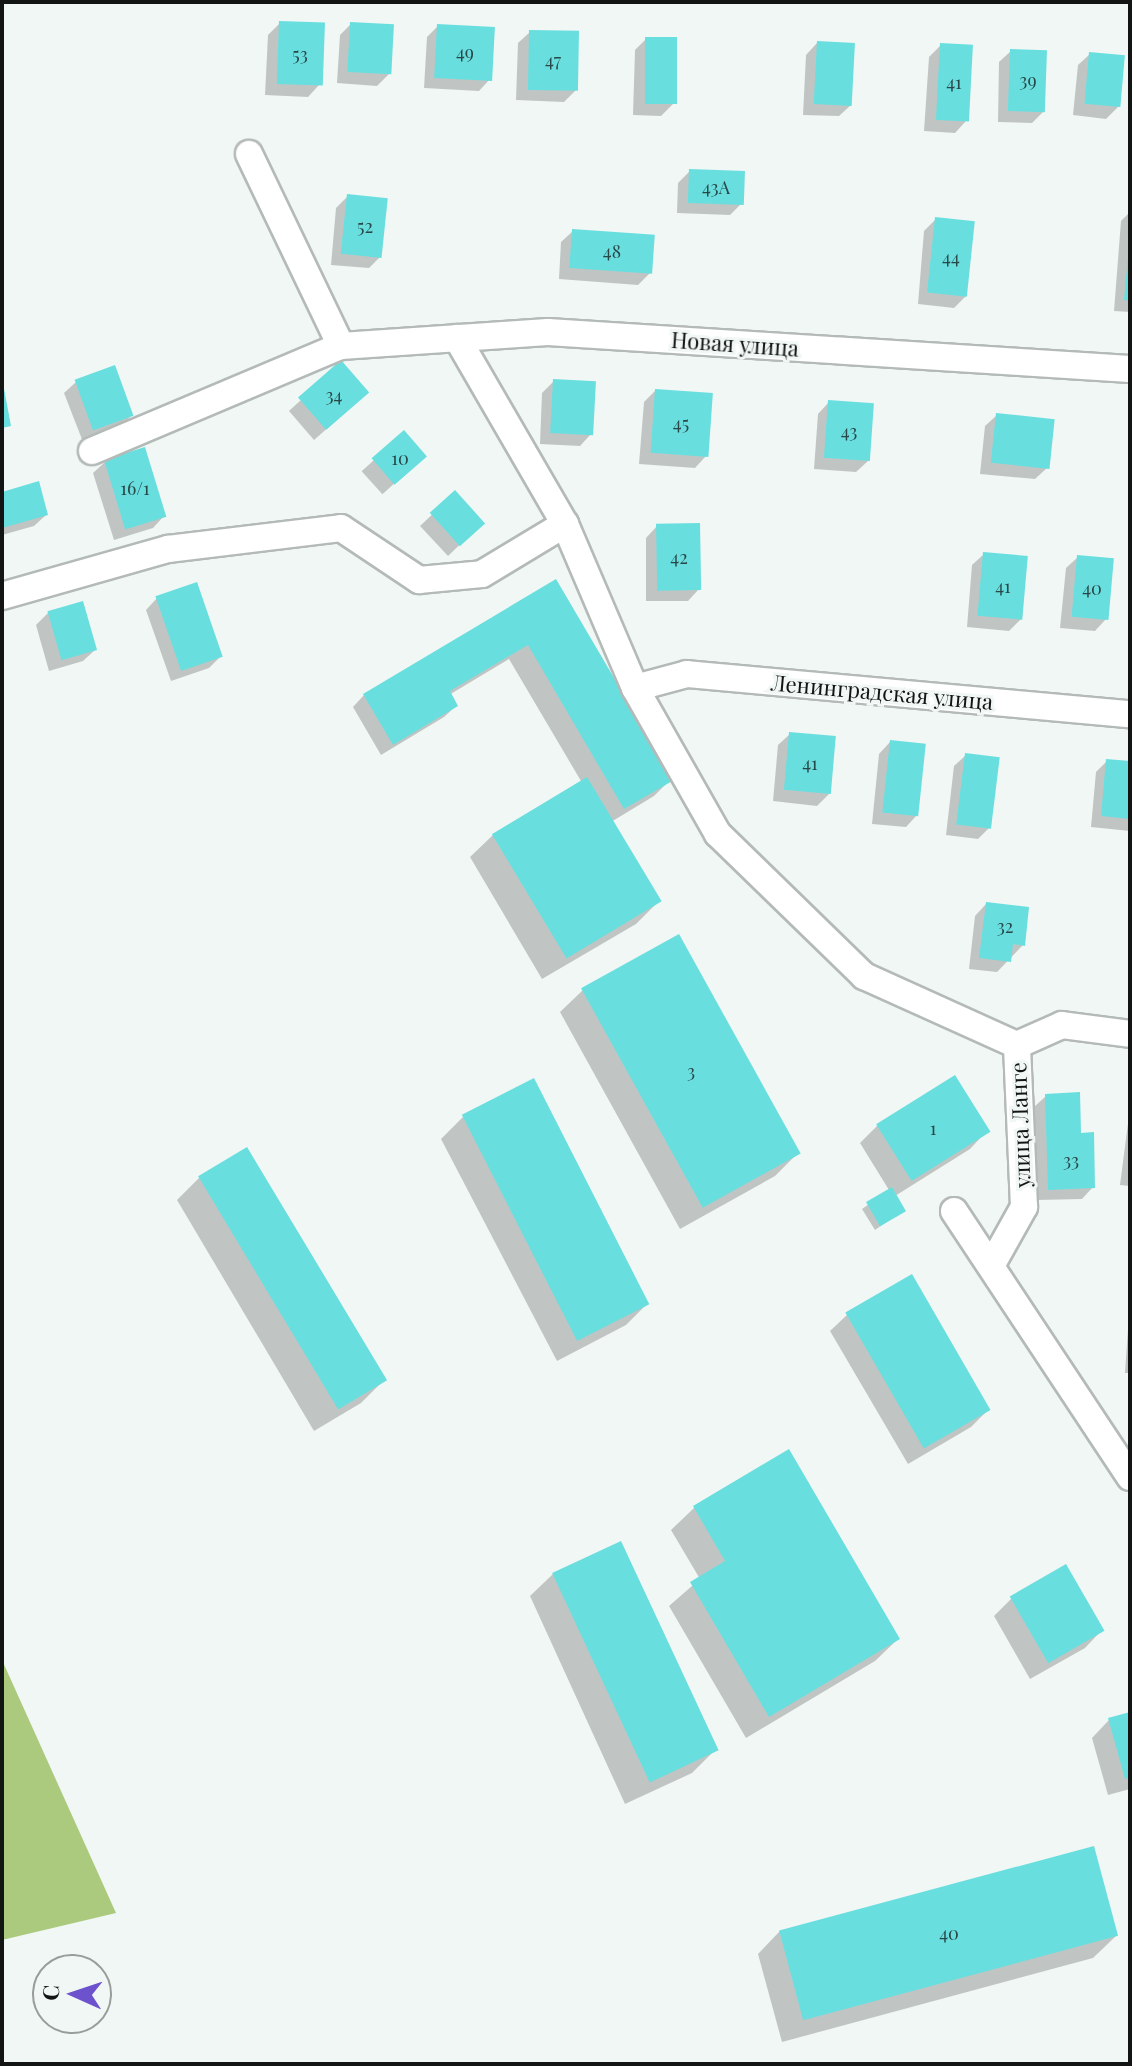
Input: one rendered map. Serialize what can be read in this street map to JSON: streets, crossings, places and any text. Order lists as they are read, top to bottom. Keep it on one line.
{"streets":{"street":["Новая улица","Ленинградская улица","улица Ланге"]},"house_numbers":["49","53","47","39","41","43А","52","48","44","34","45","43","10","16/1","42","41","40","41","32","3","1","33","40"],"north":"left"}
